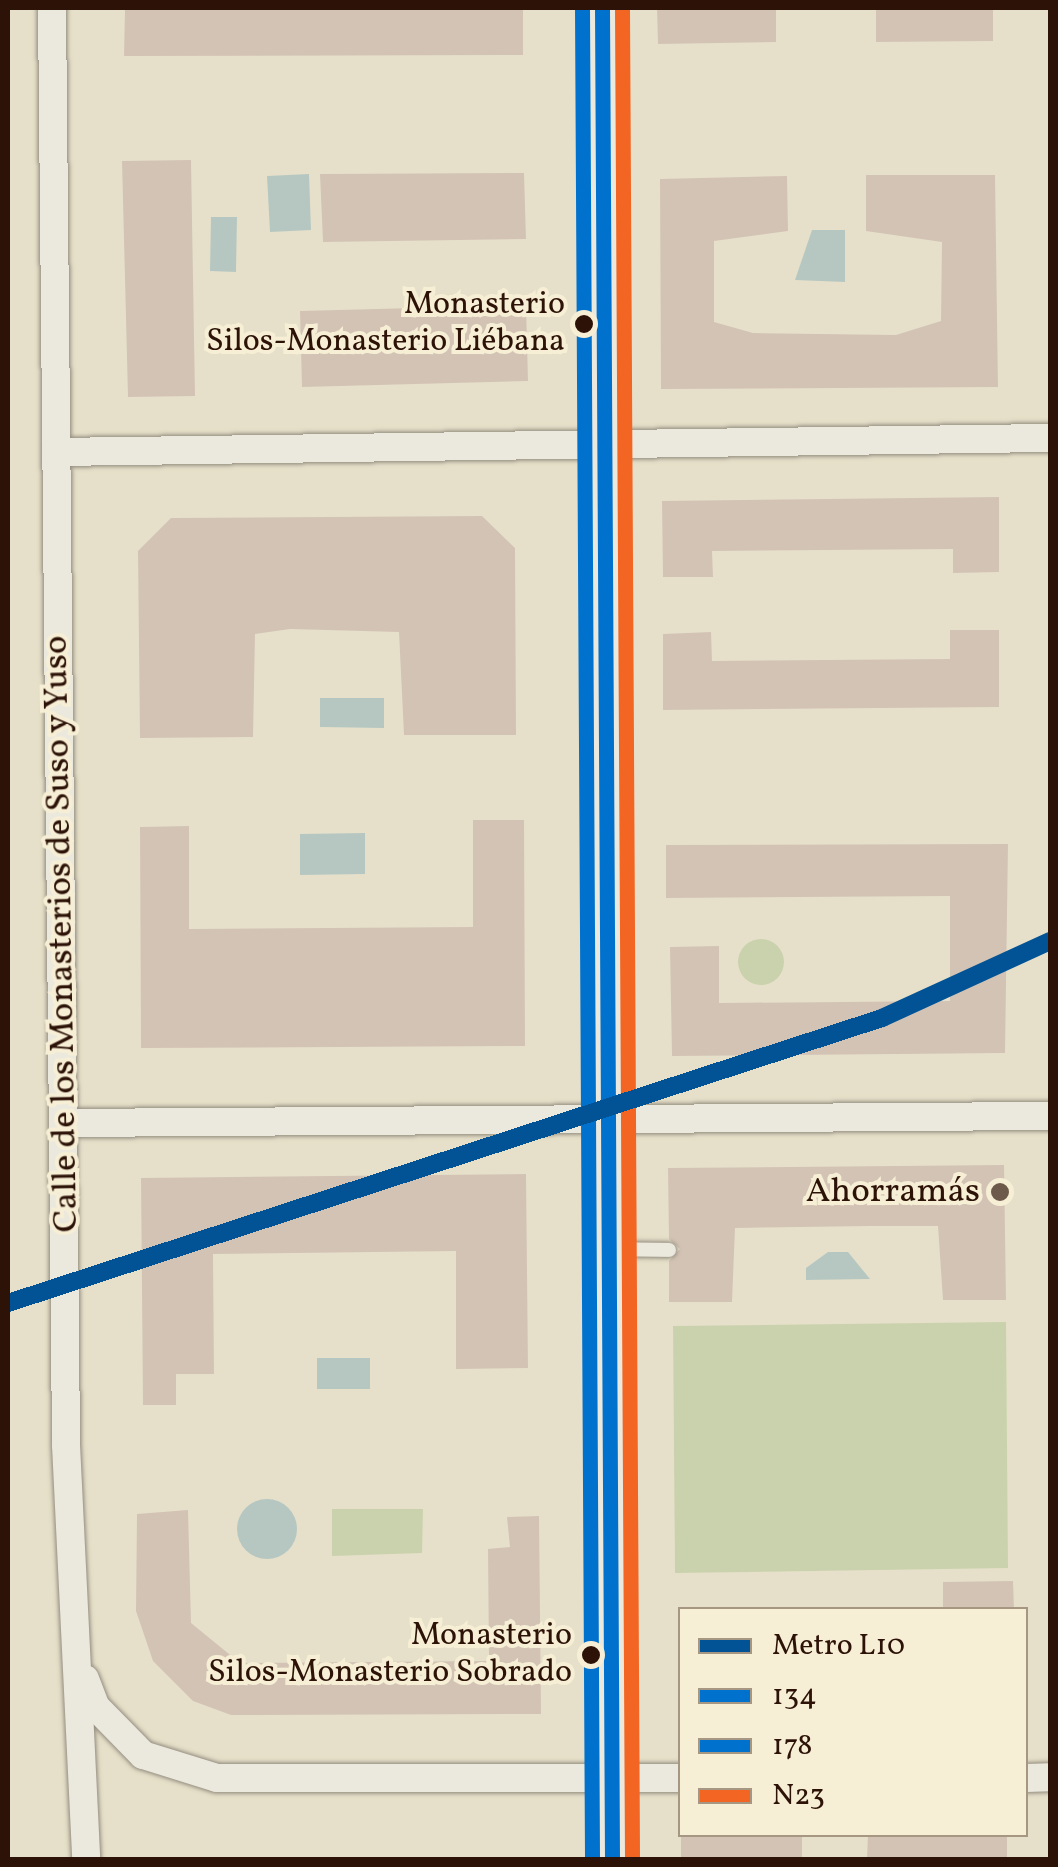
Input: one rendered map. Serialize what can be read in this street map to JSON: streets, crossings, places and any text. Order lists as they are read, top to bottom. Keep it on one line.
{"streets":{"street":["Calle de los Monasterios de Suso y Yuso"]},"places":["Monasterio Silos-Monasterio Liébana","Ahorramás","Monasterio Silos-Monasterio Sobrado"],"lines":["transit line 134","transit line 178","transit line N23","metro line L10"],"legend":["Metro L10","134","178","N23"]}
